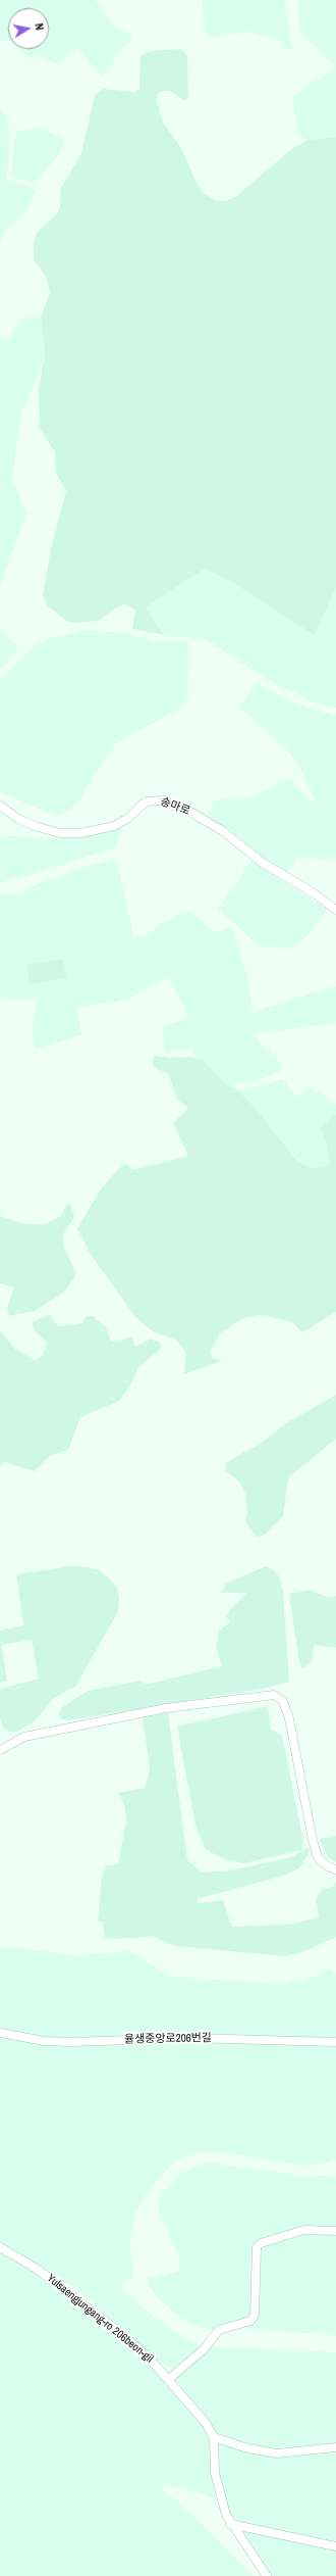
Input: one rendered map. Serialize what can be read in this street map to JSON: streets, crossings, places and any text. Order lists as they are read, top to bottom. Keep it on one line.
{"streets":{"street":["송마로","율생중앙로206번길","Yulsaengjungang-ro 206beon-gil"]},"north":"right"}
